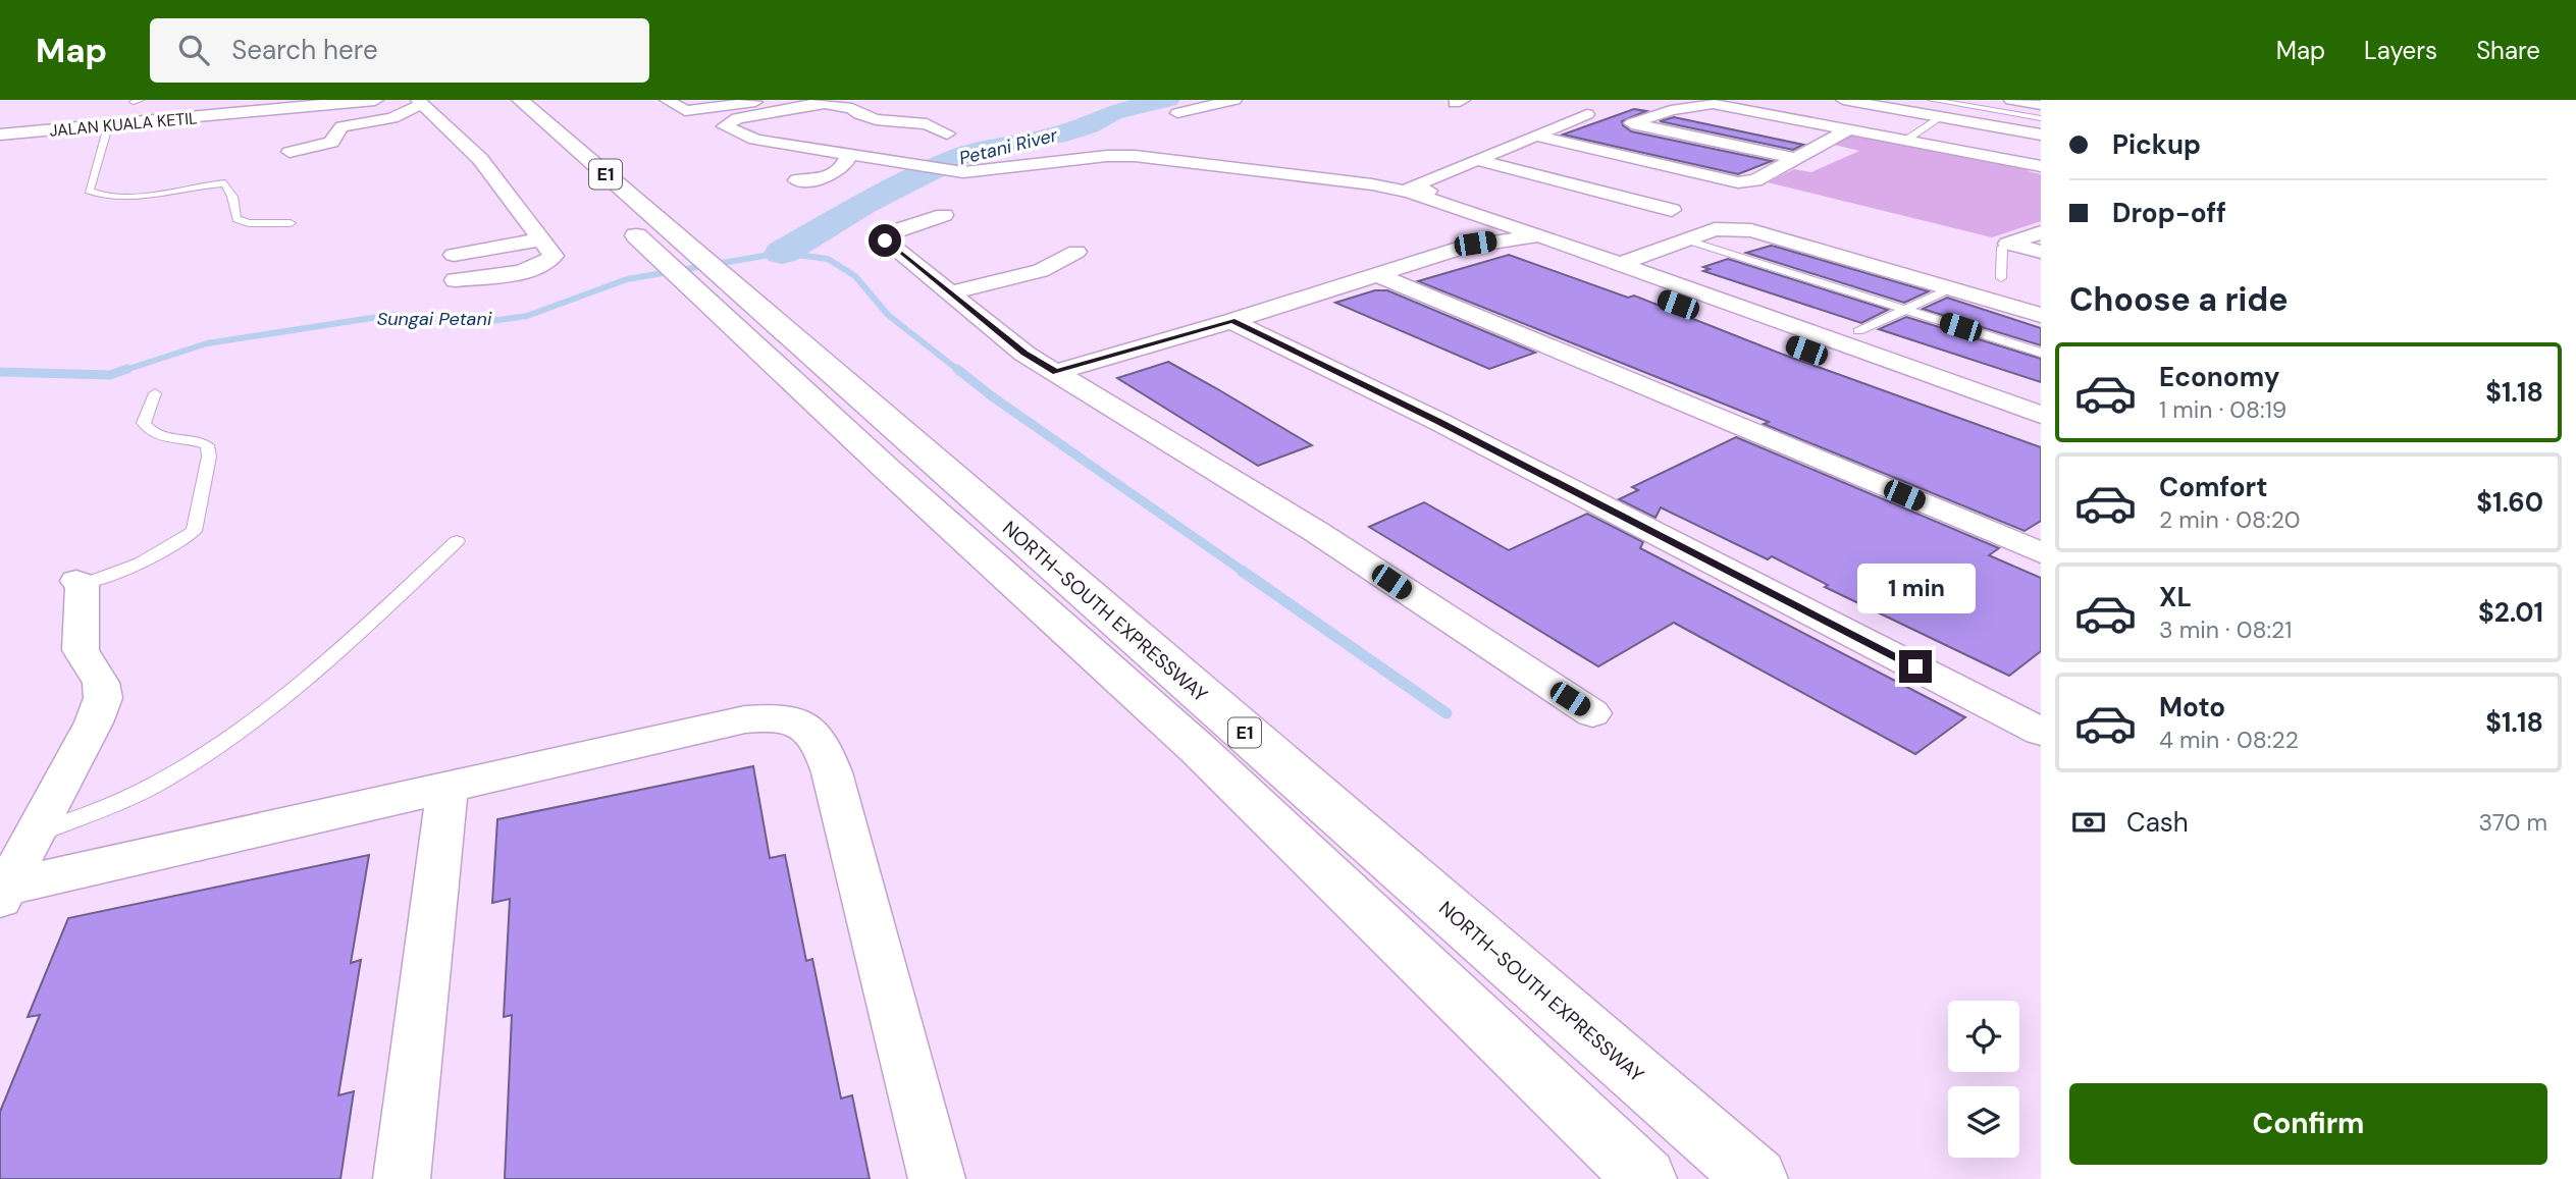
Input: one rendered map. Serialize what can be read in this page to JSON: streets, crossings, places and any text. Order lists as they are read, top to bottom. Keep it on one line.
{"streets":{"main road":["JALAN KUALA KETIL","E1","NORTH–SOUTH EXPRESSWAY"]},"water":["Petani River","Sungai Petani"],"page":{"header":"Map","search":"Search here","nav":["Map","Layers","Share"],"banner":["Pickup","Drop-off"],"heading":"Choose a ride","list":[{"name":"Economy","note":"1 min · 08:19","value":"$1.18"},{"name":"Comfort","note":"2 min · 08:20","value":"$1.60"},{"name":"XL","note":"3 min · 08:21","value":"$2.01"},{"name":"Moto","note":"4 min · 08:22","value":"$1.18"}],"bubble":"1 min","pay":["Cash","370 m"],"buttons":"Confirm"}}
